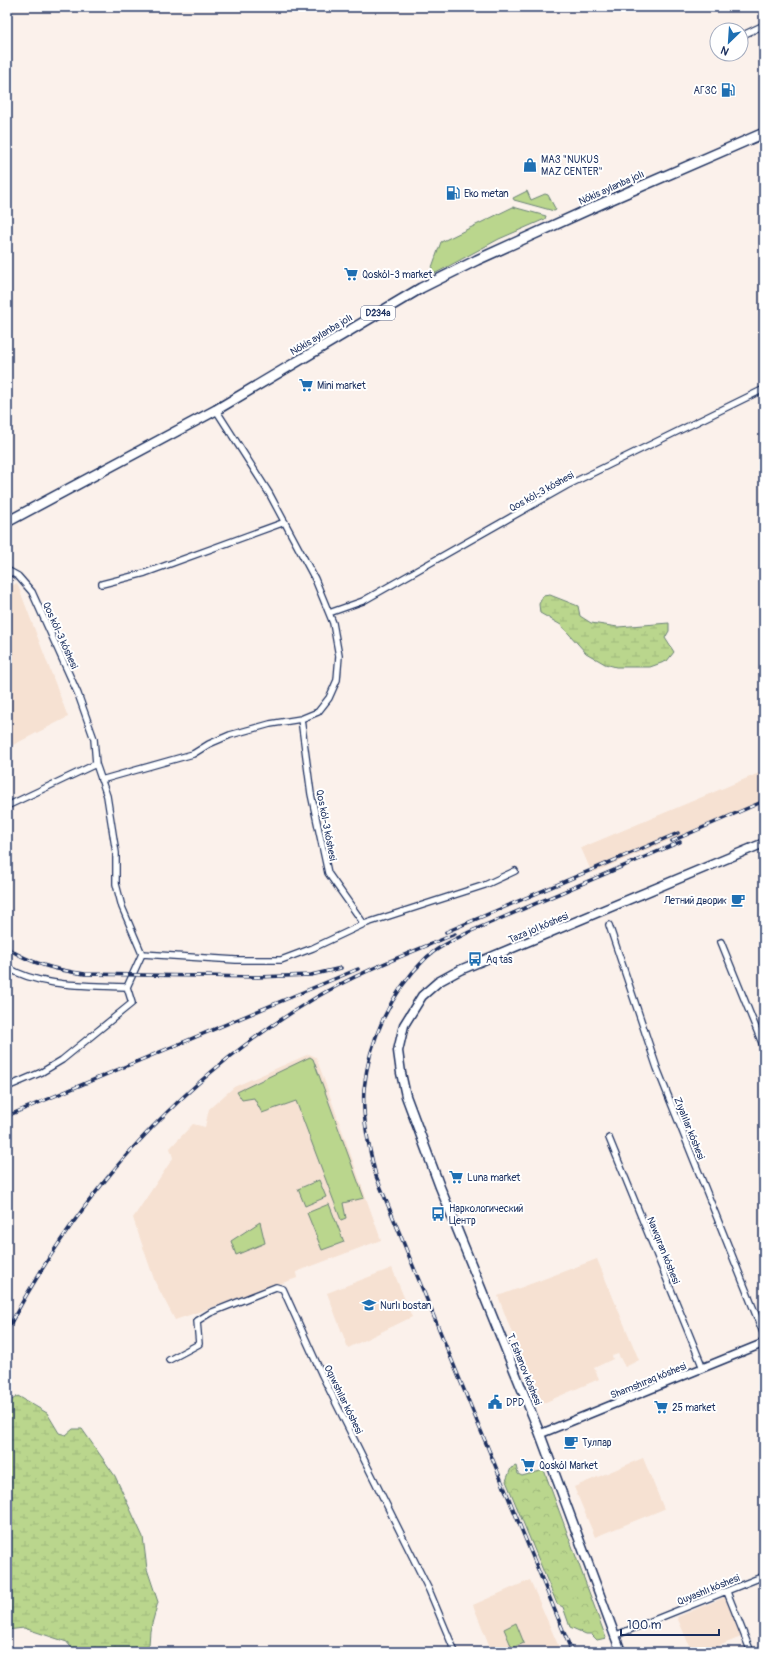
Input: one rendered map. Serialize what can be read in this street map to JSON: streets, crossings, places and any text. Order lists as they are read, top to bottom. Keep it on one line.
{"streets":{"main road":["Nókis aylanba jolı","D234a","Taza jol kóshesi","T. Eshanov kóshesi"],"street":["Qos kól-3 kóshesi","Zıyalılar kóshesi","Nawqıran kóshesi","Shamshıraq kóshesi","Oqıwshılar kóshesi","Quyashlı kóshesi"]},"crossings":[["Taza jol kóshesi","T. Eshanov kóshesi"],["Nawqıran kóshesi","Shamshıraq kóshesi"],["T. Eshanov kóshesi","Shamshıraq kóshesi"],["T. Eshanov kóshesi","Quyashlı kóshesi"]],"places":{"fuel station":["АГЗС","Eko metan"],"shop":["МАЗ \"NUKUS MAZ CENTER\""],"supermarket":["Qoskól-3 market","Mini market","Luna market","25 market","Qoskól Market"],"cafe":["Летний дворик","Тулпар"],"bus stop":["Aq tas","Наркологический Центр"],"school or university":["Nurlı bostan"],"public building":["DPD"]},"scale_bar":"100 m","north":"bottom left"}
